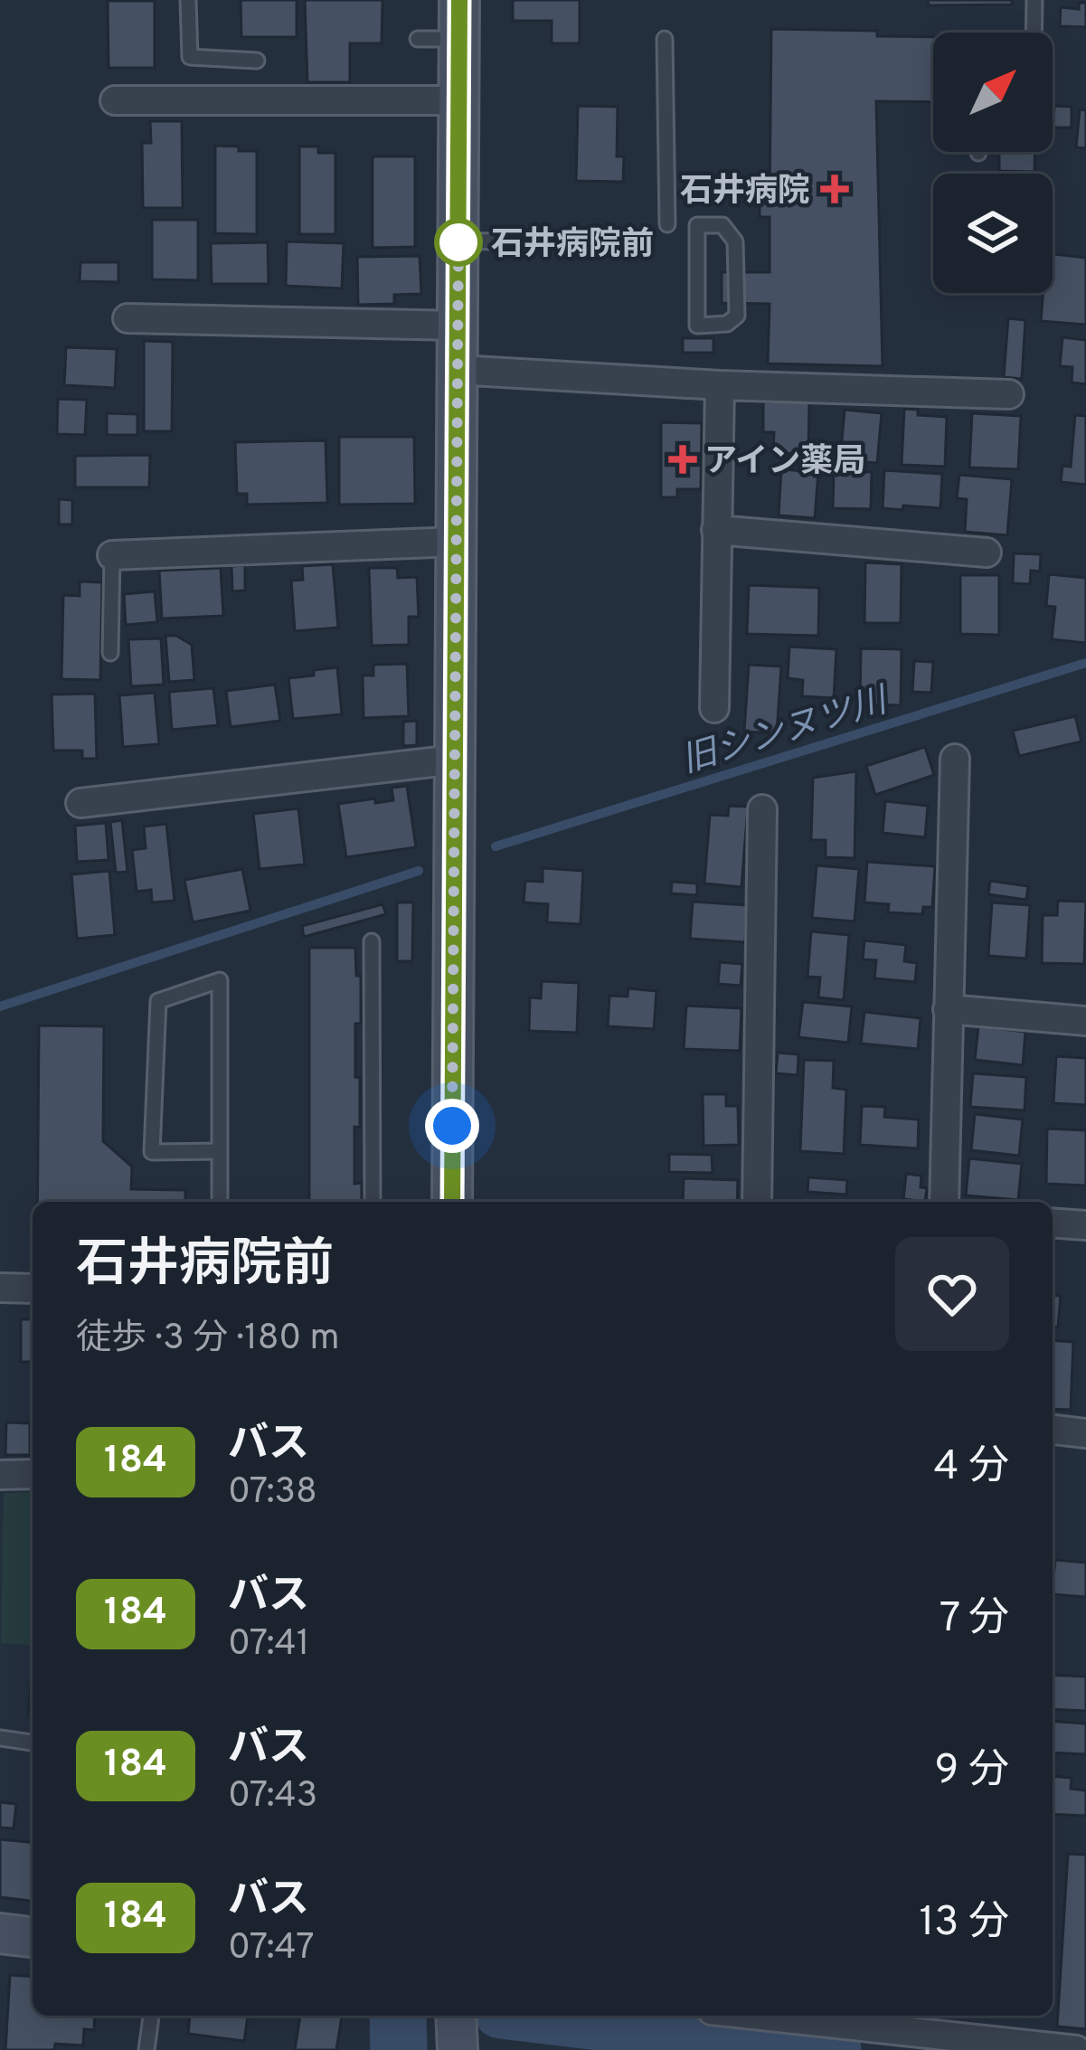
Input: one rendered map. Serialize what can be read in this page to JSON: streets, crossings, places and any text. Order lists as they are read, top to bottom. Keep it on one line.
{"water":["旧シンヌツ川"],"places":{"health":["石井病院","アイン薬局"],"other":["石井病院前"]},"lines":["bus line 184"],"north":"top right","page":{"heading":["石井病院前","徒歩 · 3 分 · 180 m"],"list":[{"mark":"184","name":"バス","note":"07:38","value":"4 分"},{"mark":"184","name":"バス","note":"07:41","value":"7 分"},{"mark":"184","name":"バス","note":"07:43","value":"9 分"},{"mark":"184","name":"バス","note":"07:47","value":"13 分"}]}}
